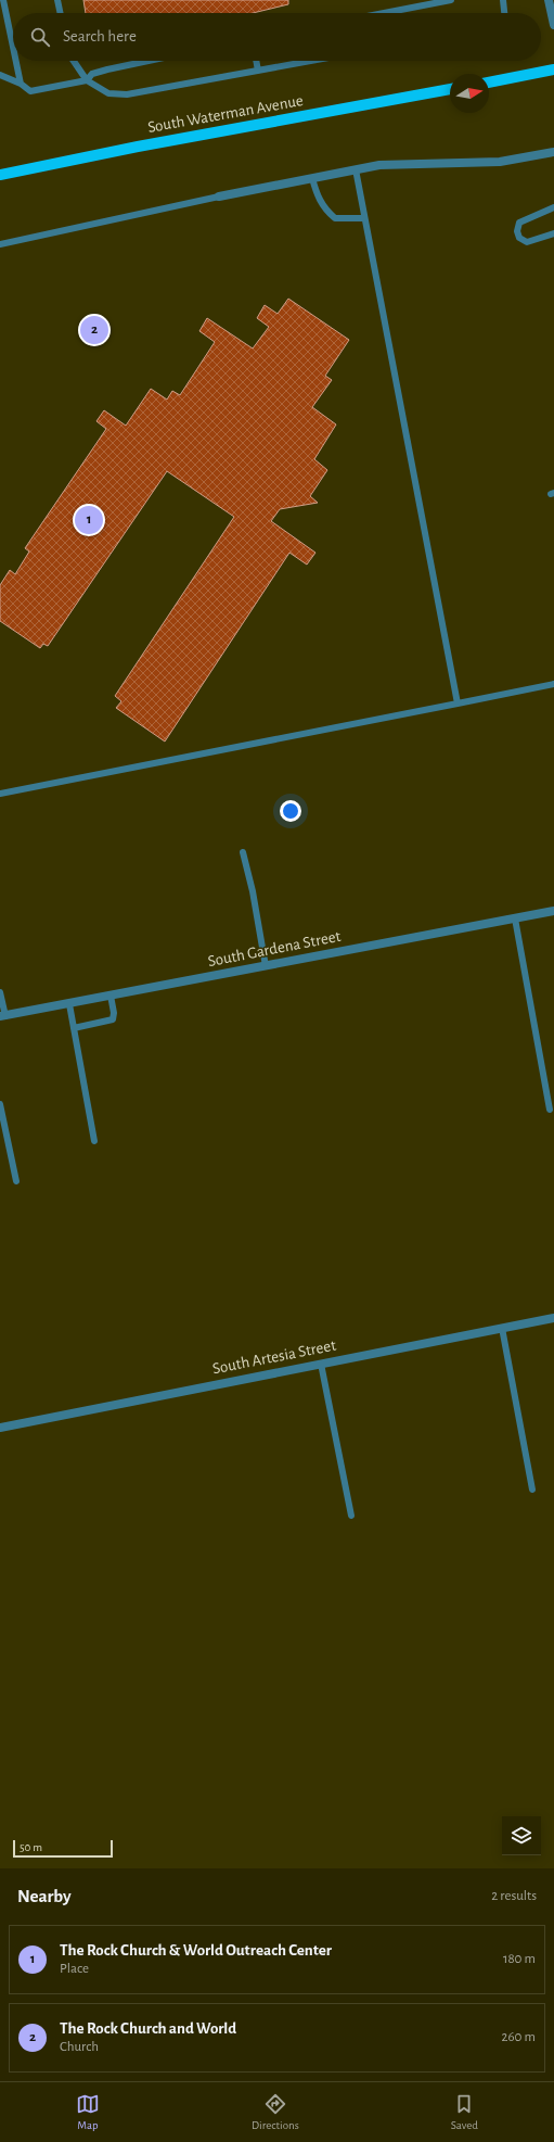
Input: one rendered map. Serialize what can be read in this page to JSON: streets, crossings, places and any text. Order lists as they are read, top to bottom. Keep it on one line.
{"streets":{"main road":["South Waterman Avenue"],"street":["South Gardena Street","South Artesia Street"]},"scale_bar":"50 m","north":"right","page":{"search":"Search here","pins":["2","1"],"scale":"50 m","heading":["Nearby","2 results"],"list":[{"mark":"1","name":"The Rock Church & World Outreach Center","note":"Place","value":"180 m"},{"mark":"2","name":"The Rock Church and World","note":"Church","value":"260 m"}],"nav":["Map","Directions","Saved"]}}
